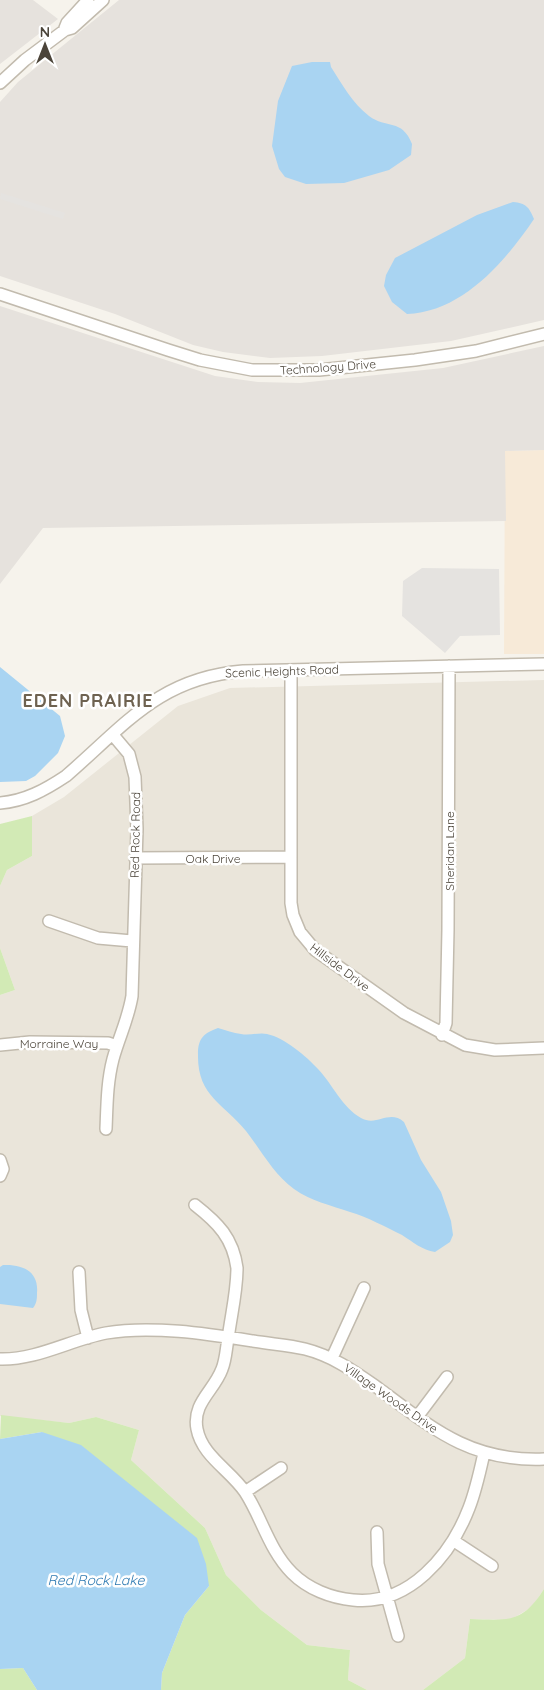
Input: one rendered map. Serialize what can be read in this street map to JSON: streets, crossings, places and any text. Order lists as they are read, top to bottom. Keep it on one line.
{"streets":{"street":["Technology Drive","Scenic Heights Road","Red Rock Road","Sheridan Lane","Oak Drive","Hillside Drive","Morraine Way","Village Woods Drive"]},"crossings":[["Scenic Heights Road","Red Rock Road"],["Scenic Heights Road","Sheridan Lane"],["Scenic Heights Road","Hillside Drive"],["Red Rock Road","Oak Drive"],["Red Rock Road","Morraine Way"],["Sheridan Lane","Hillside Drive"],["Oak Drive","Hillside Drive"]],"districts":["EDEN PRAIRIE"],"water":["Red Rock Lake"],"north":"top"}
